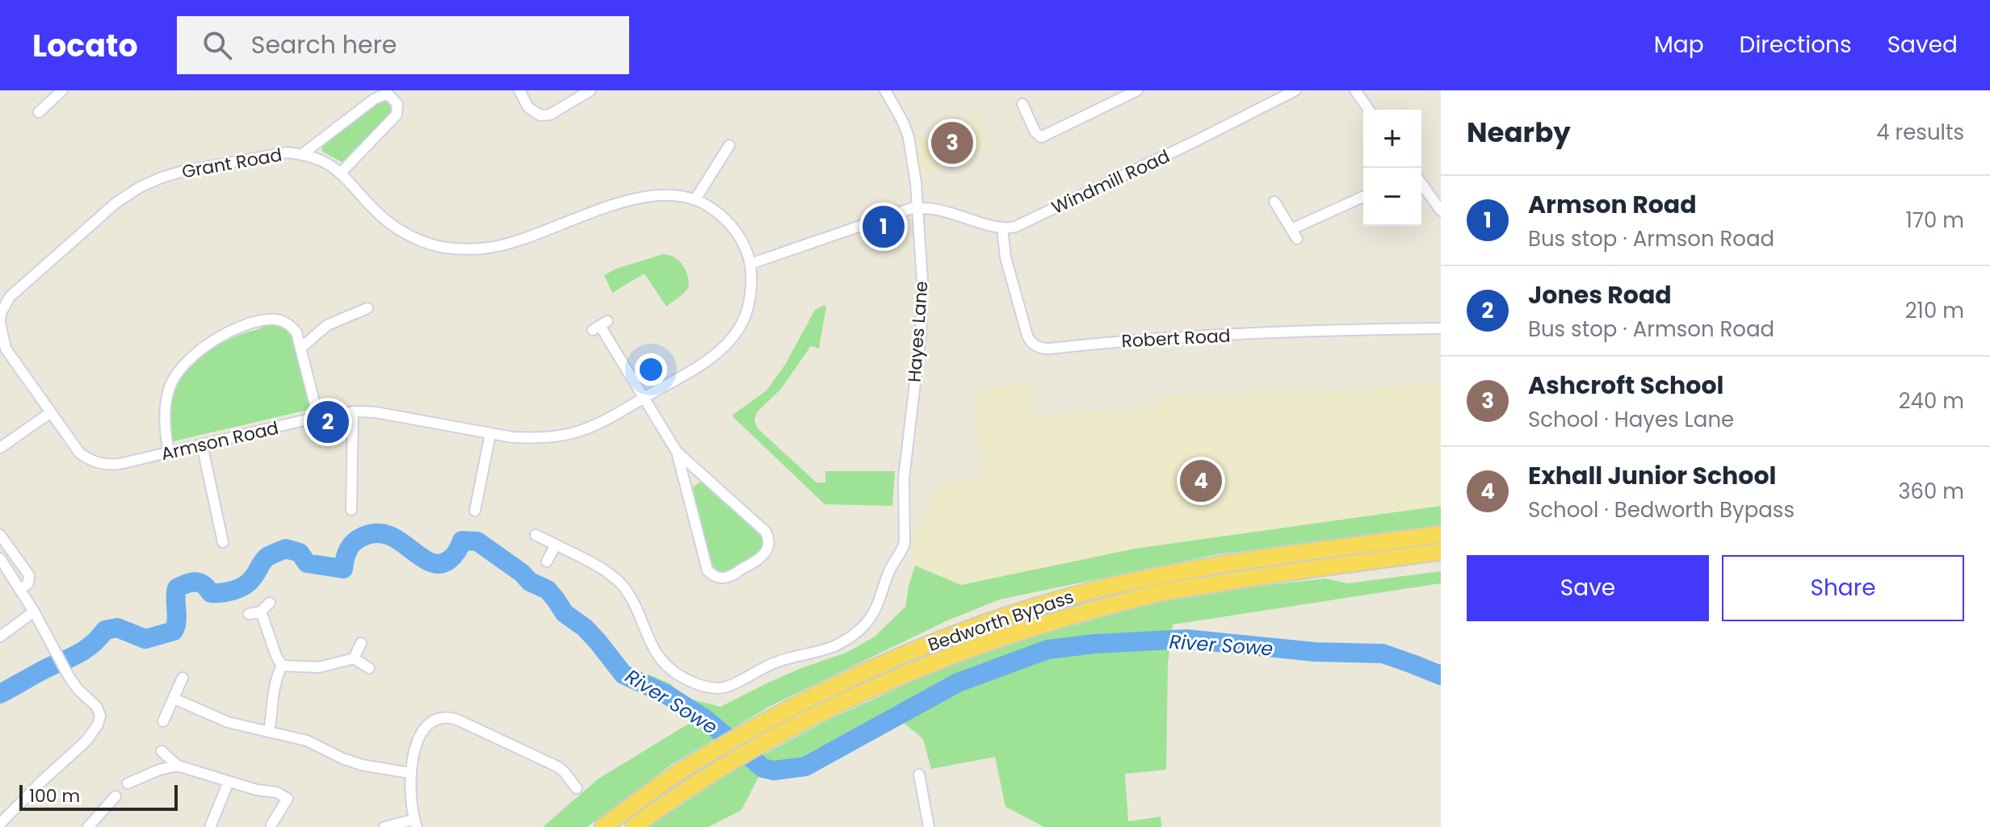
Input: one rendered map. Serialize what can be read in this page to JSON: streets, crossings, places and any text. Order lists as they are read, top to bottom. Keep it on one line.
{"streets":{"highway":["Bedworth Bypass"],"street":["Grant Road","Windmill Road","Hayes Lane","Robert Road","Armson Road"]},"crossings":[["Grant Road","Armson Road"],["Windmill Road","Robert Road"]],"water":["River Sowe"],"scale_bar":"100 m","page":{"header":"Locato","search":"Search here","nav":["Map","Directions","Saved"],"heading":["Nearby","4 results"],"map_buttons":["+","−"],"pins":["3","1","2","4"],"list":[{"mark":"1","name":"Armson Road","note":"Bus stop · Armson Road","value":"170 m"},{"mark":"2","name":"Jones Road","note":"Bus stop · Armson Road","value":"210 m"},{"mark":"3","name":"Ashcroft School","note":"School · Hayes Lane","value":"240 m"},{"mark":"4","name":"Exhall Junior School","note":"School · Bedworth Bypass","value":"360 m"}],"buttons":["Save","Share"],"scale":"100 m"}}
